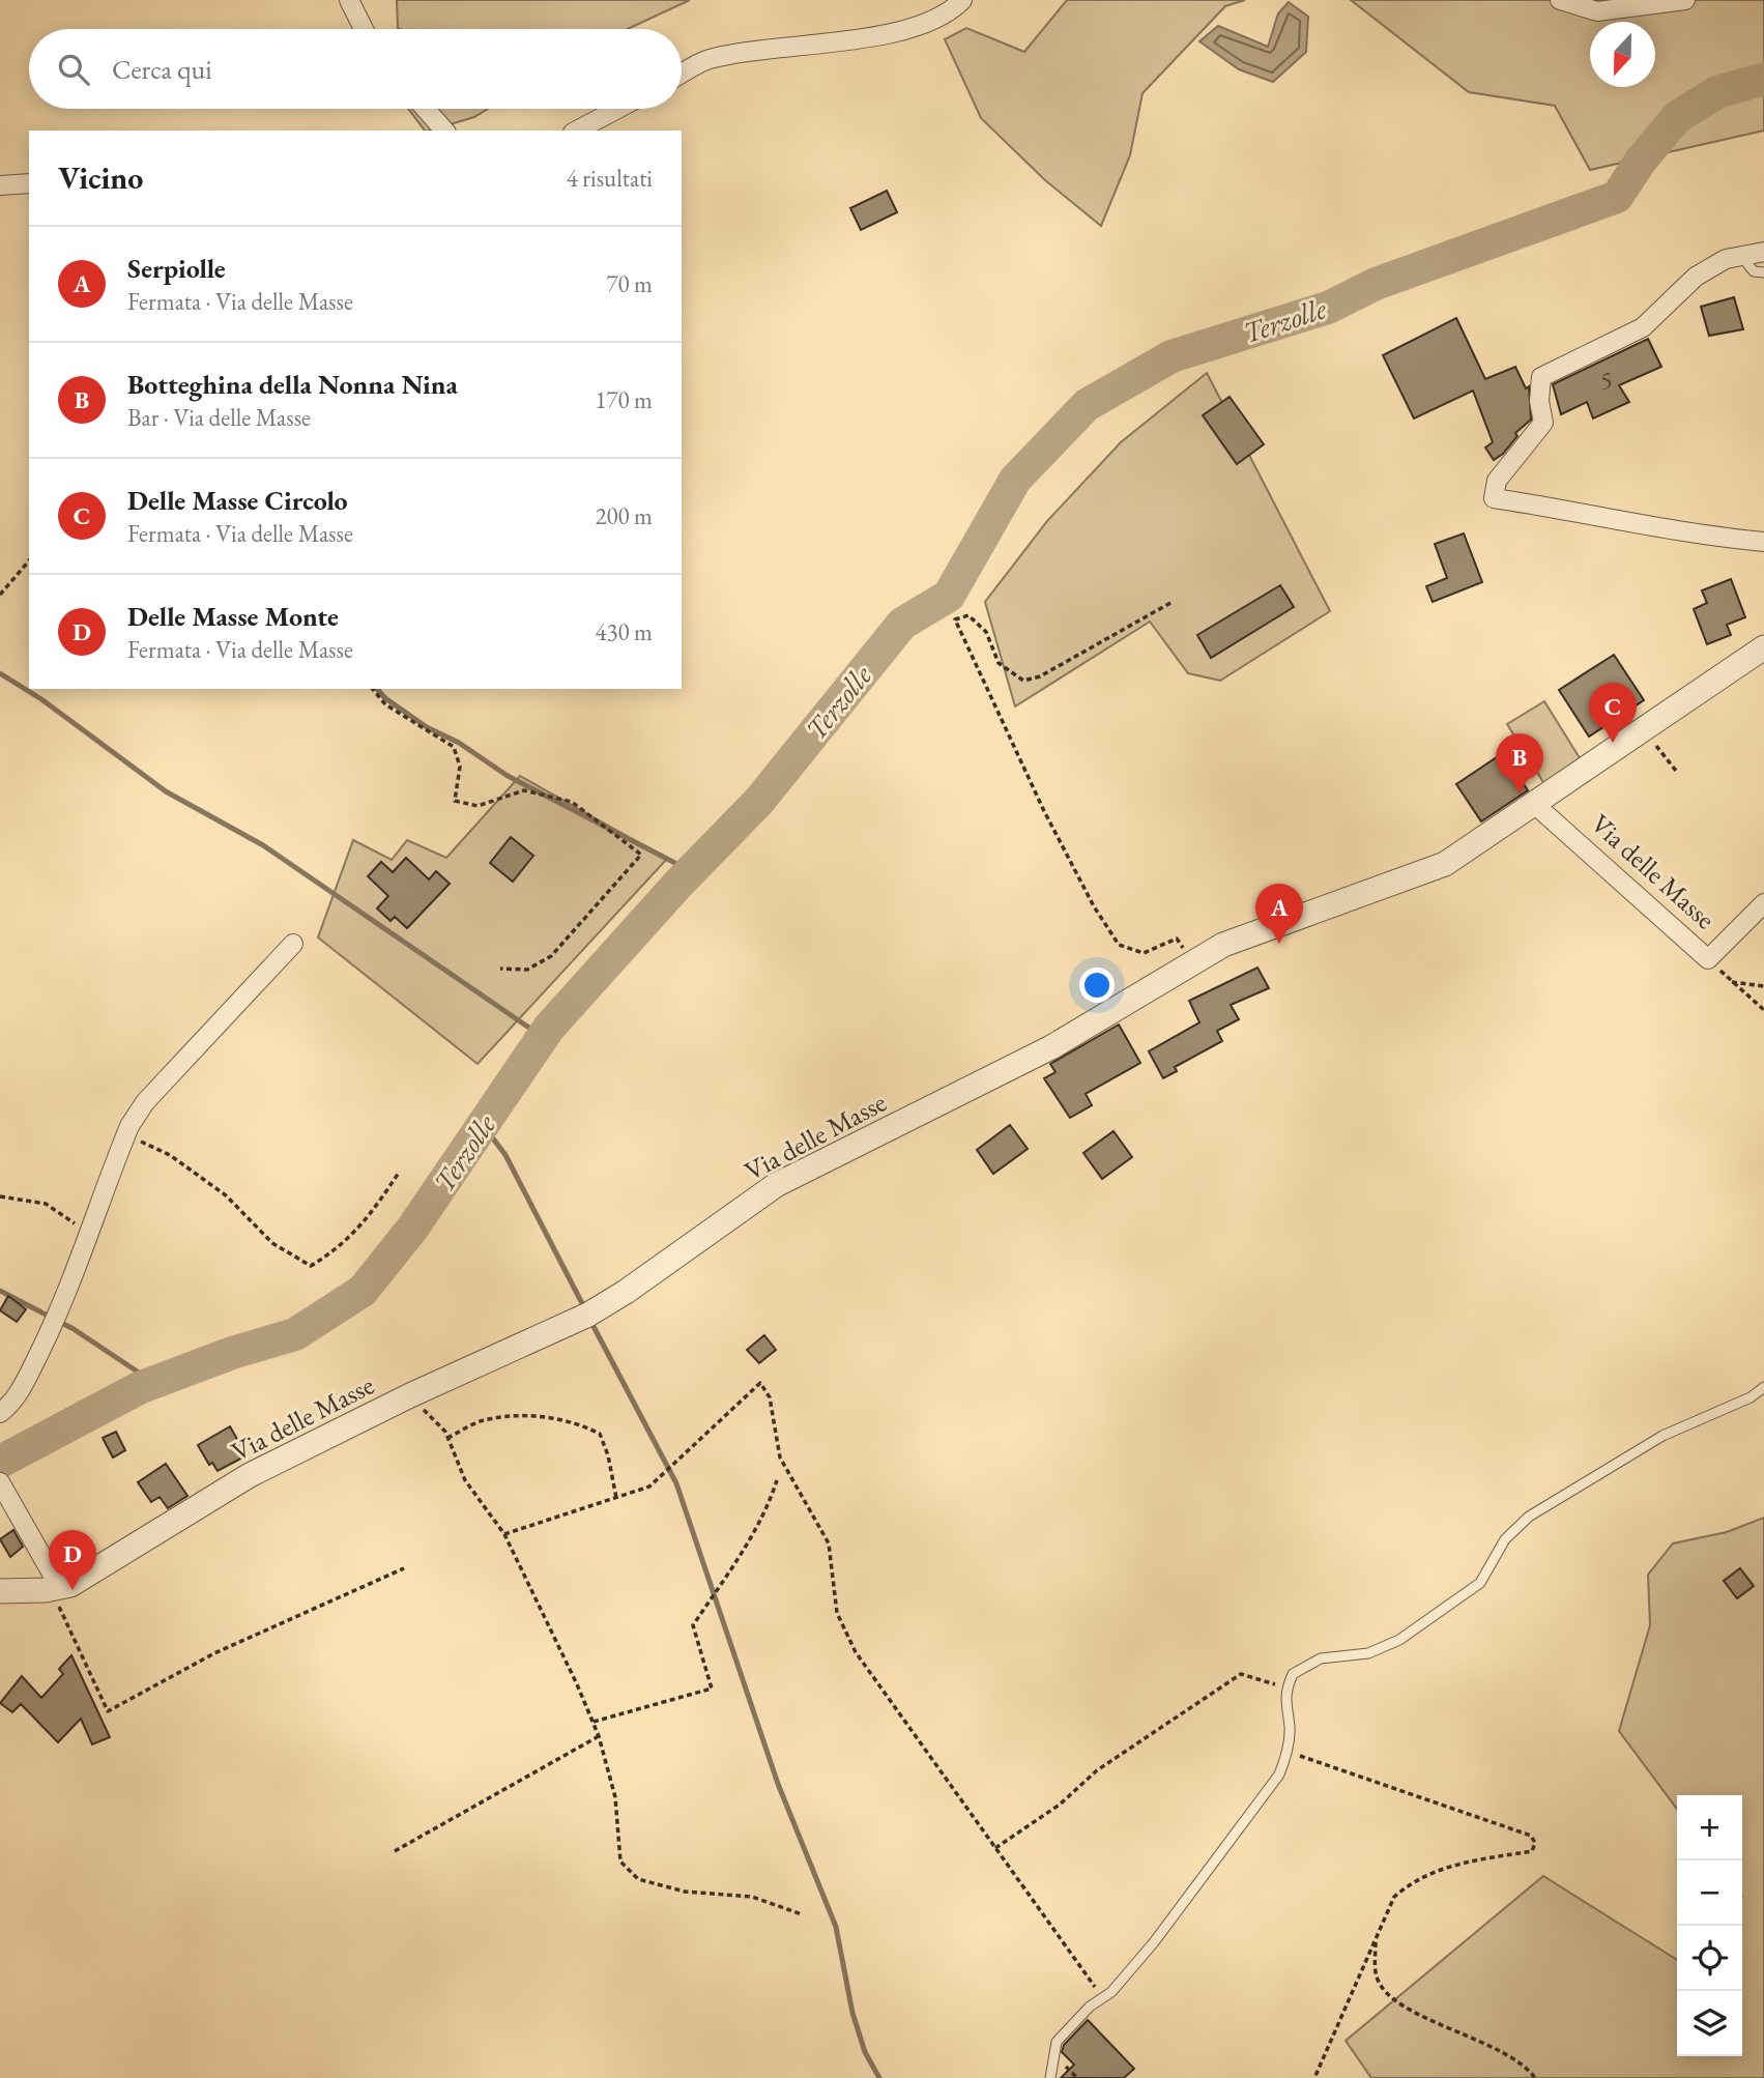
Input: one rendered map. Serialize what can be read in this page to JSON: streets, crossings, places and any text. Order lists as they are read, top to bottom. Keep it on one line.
{"streets":{"street":["Via delle Masse"]},"water":["Terzolle"],"house_numbers":["5"],"north":"bottom","page":{"search":"Cerca qui","heading":["Vicino","4 risultati"],"list":[{"mark":"A","name":"Serpiolle","note":"Fermata · Via delle Masse","value":"70 m"},{"mark":"B","name":"Botteghina della Nonna Nina","note":"Bar · Via delle Masse","value":"170 m"},{"mark":"C","name":"Delle Masse Circolo","note":"Fermata · Via delle Masse","value":"200 m"},{"mark":"D","name":"Delle Masse Monte","note":"Fermata · Via delle Masse","value":"430 m"}],"pins":["C","B","A","D"],"map_buttons":["+","−"]}}
